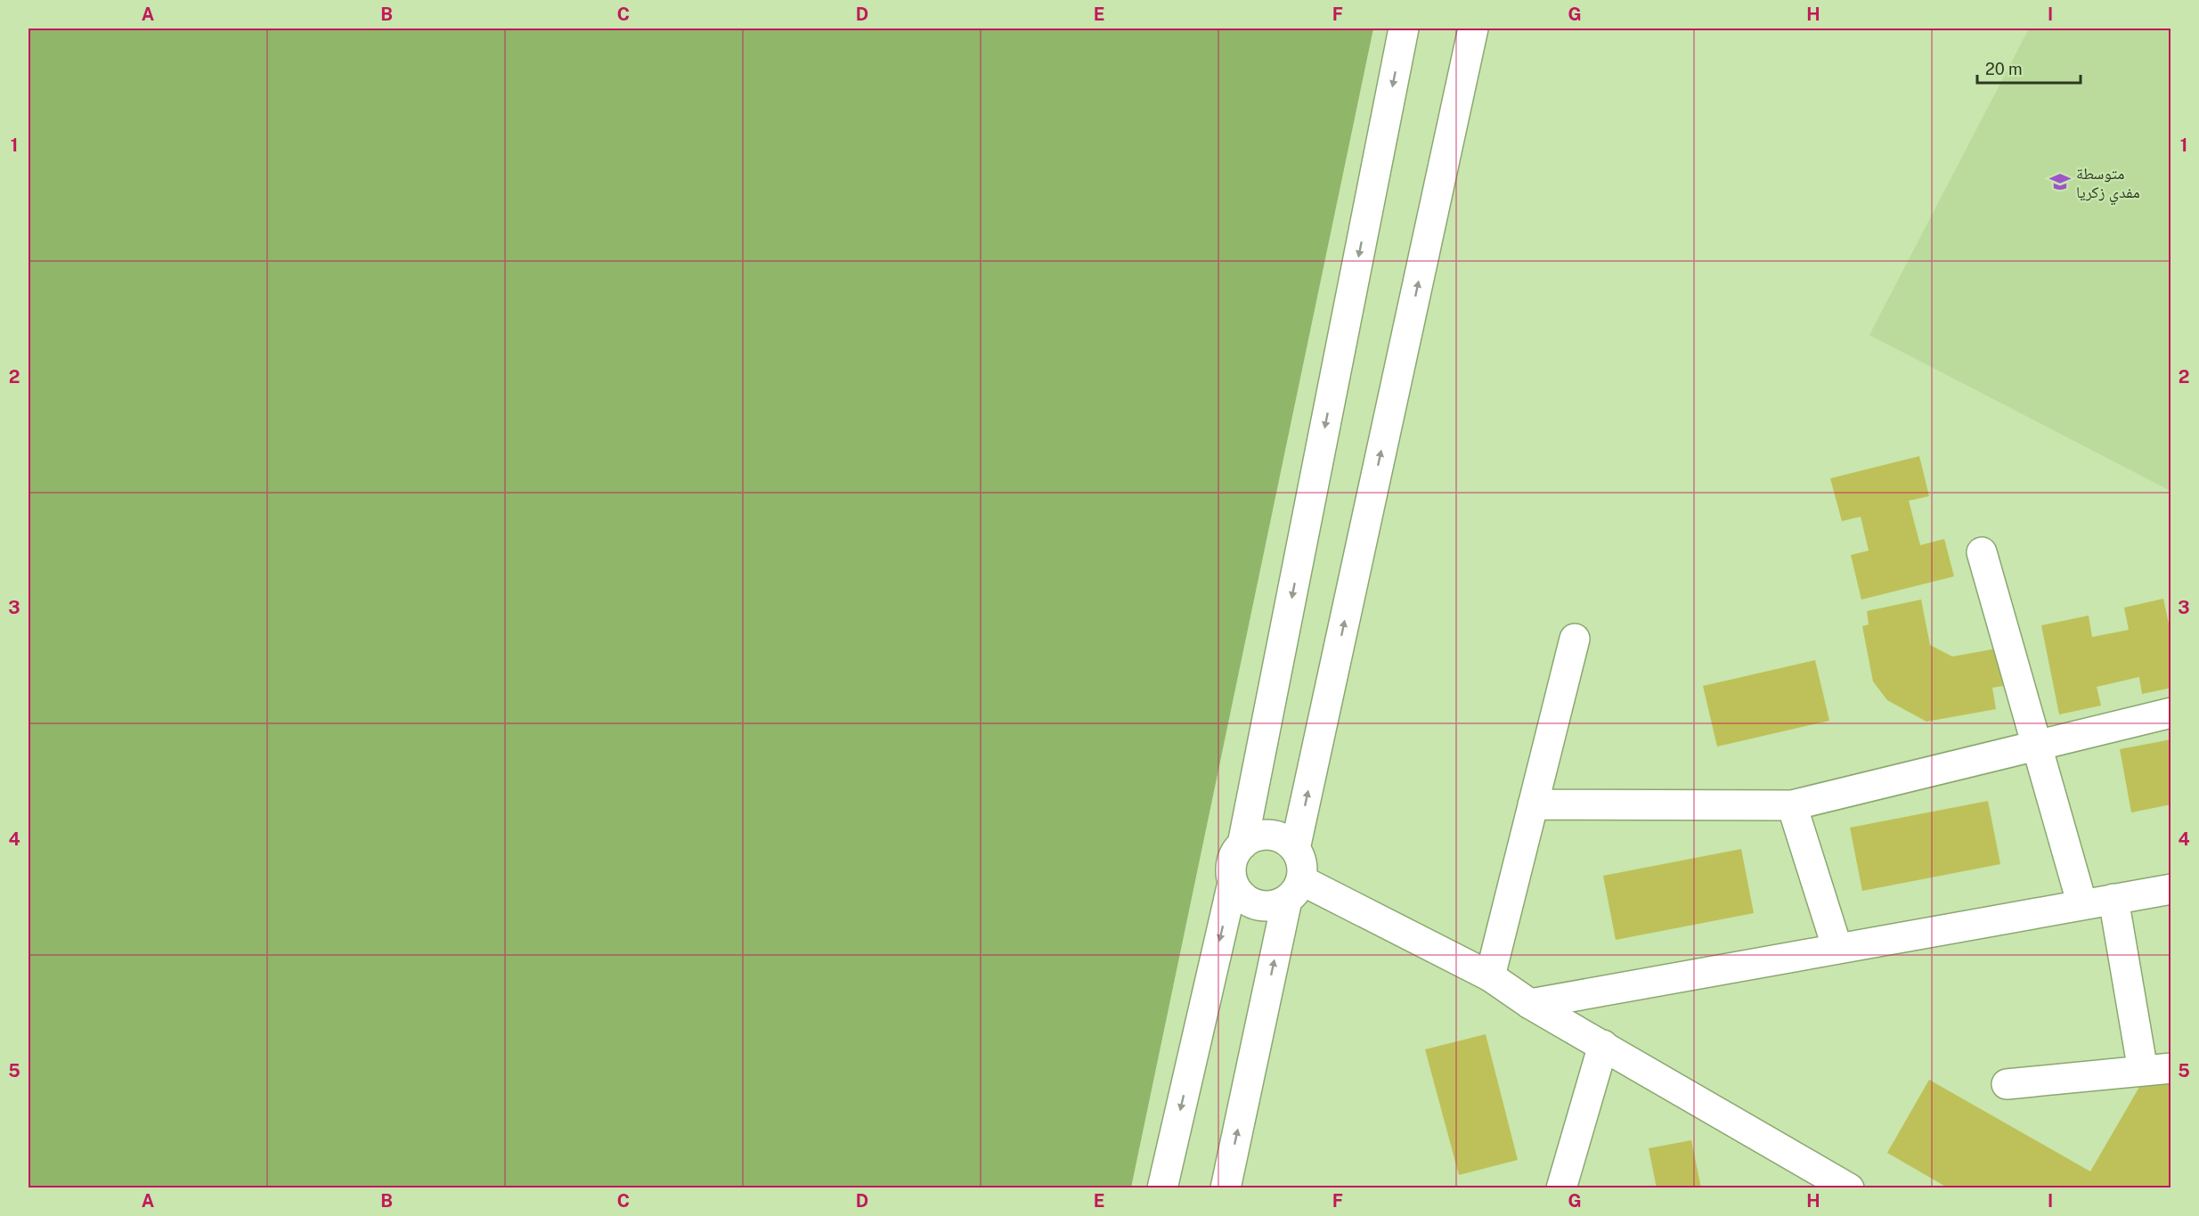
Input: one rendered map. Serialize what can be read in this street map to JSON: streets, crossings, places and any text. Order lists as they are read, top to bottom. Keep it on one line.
{"places":{"school or university":["متوسطة مفدي زكريا"]},"scale_bar":"20 m","grid":{"columns":["A","B","C","D","E","F","G","H","I"],"rows":["1","2","3","4","5"]}}
